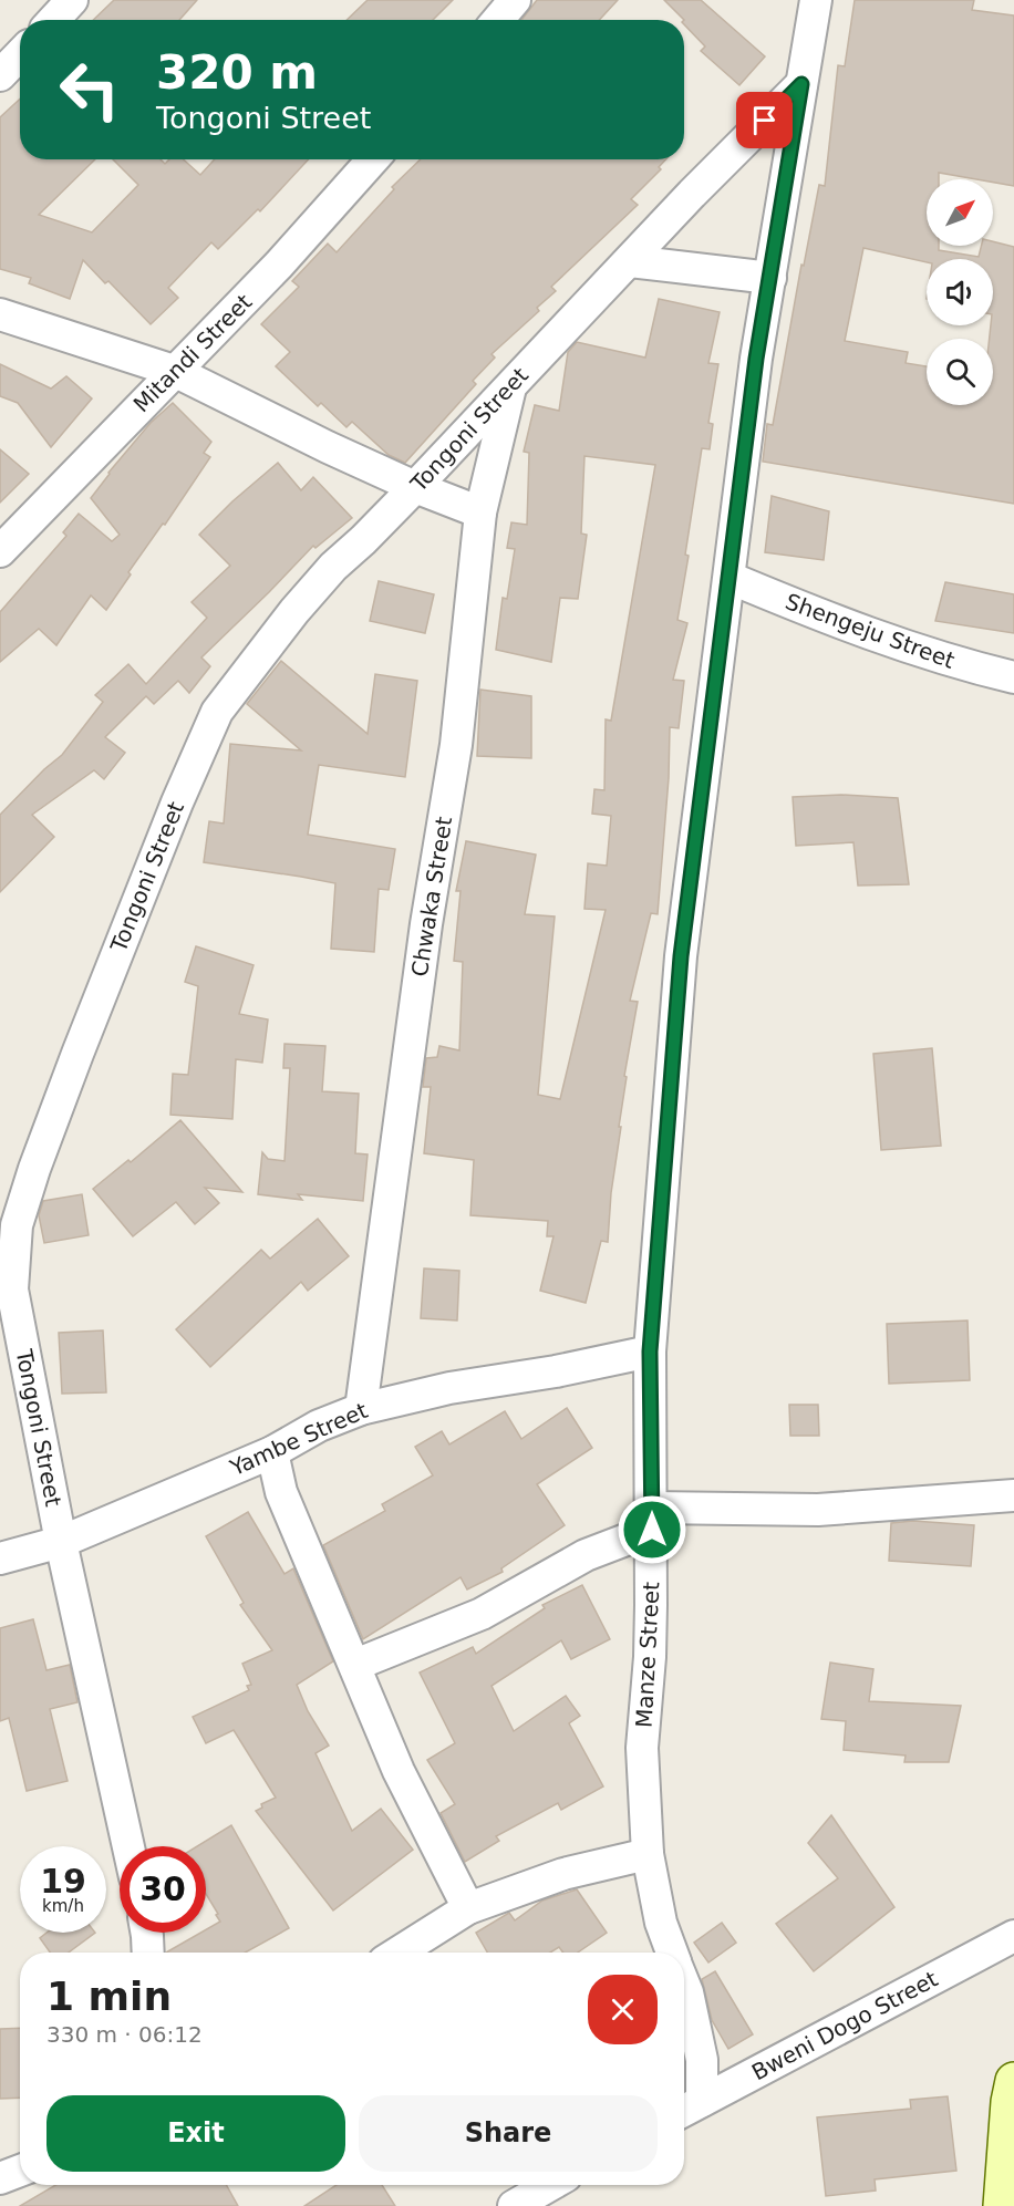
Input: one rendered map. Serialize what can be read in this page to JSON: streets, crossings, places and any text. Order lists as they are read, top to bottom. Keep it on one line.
{"streets":{"street":["Mitandi Street","Tongoni Street","Shengeju Street","Chwaka Street","Yambe Street","Manze Street","Bweni Dogo Street"]},"crossings":[["Tongoni Street","Chwaka Street"],["Tongoni Street","Yambe Street"],["Tongoni Street","Manze Street"],["Shengeju Street","Manze Street"],["Chwaka Street","Yambe Street"],["Yambe Street","Manze Street"],["Manze Street","Bweni Dogo Street"]],"north":"top right","page":{"turn":["320 m","Tongoni Street"],"speed":"19 km/h","limit":"30","heading":["1 min","330 m · 06:12"],"buttons":["Exit","Share"]}}
